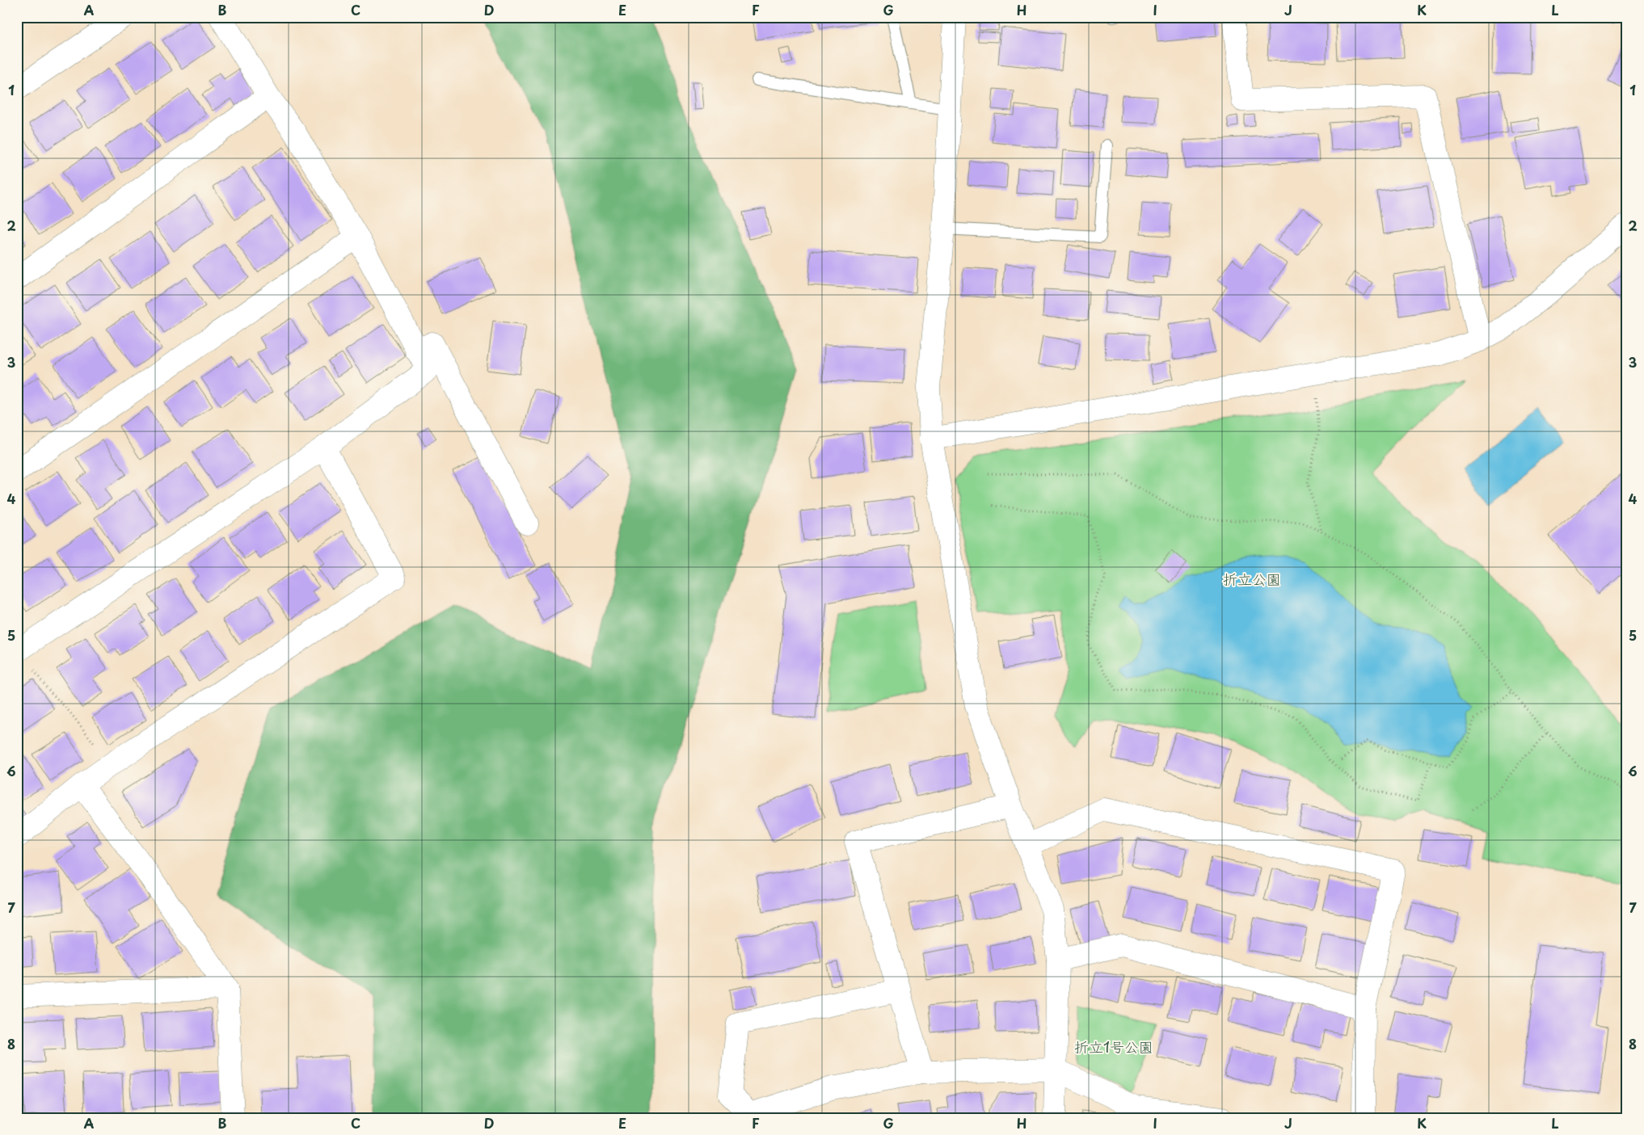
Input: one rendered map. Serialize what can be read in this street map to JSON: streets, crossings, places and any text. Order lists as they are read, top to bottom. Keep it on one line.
{"parks":["折立公園","折立1号公園"],"grid":{"columns":["A","B","C","D","E","F","G","H","I","J","K","L"],"rows":["1","2","3","4","5","6","7","8"]}}
